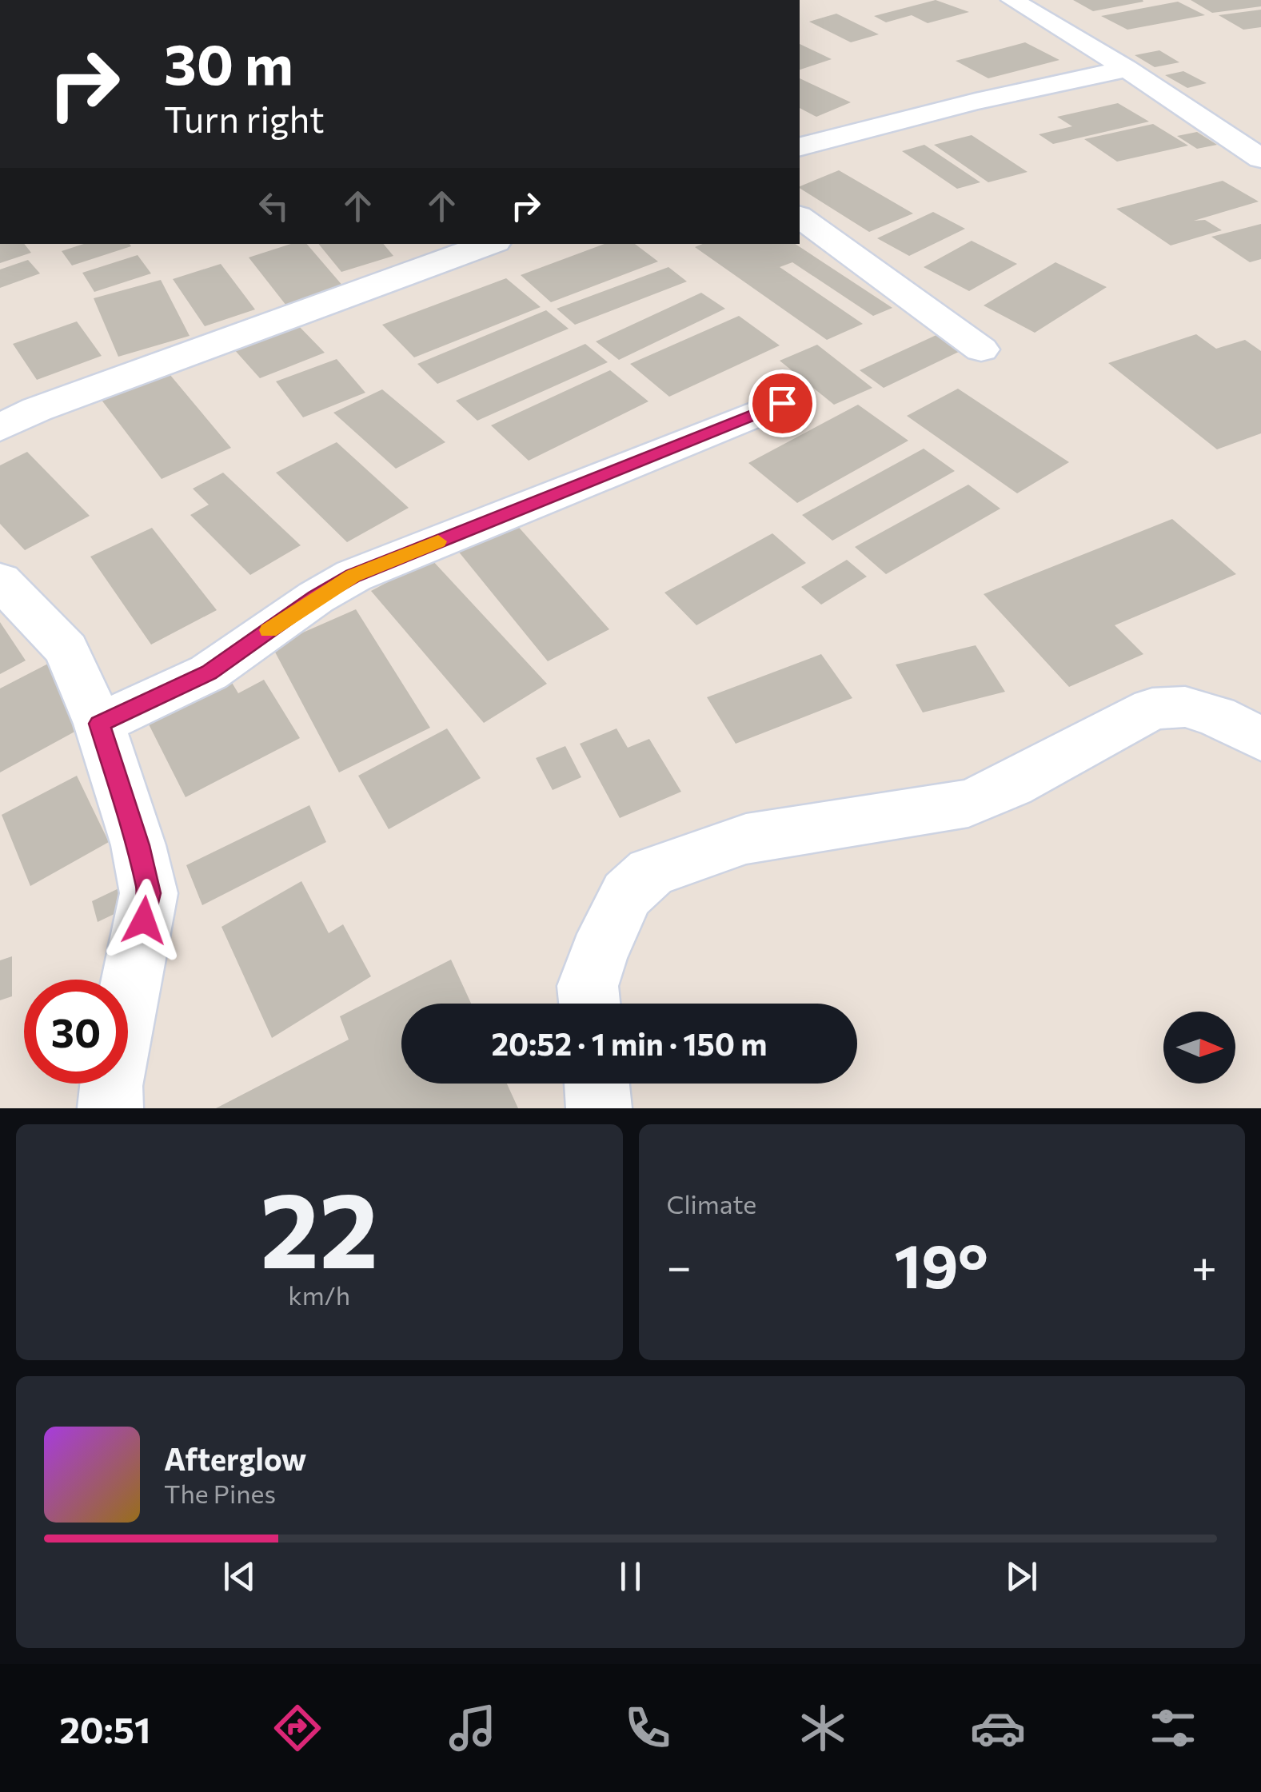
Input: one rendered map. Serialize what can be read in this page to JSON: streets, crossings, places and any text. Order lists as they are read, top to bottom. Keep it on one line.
{"north":"right","page":{"turn":["30 m","Turn right"],"limit":"30","trip":"20:52 · 1 min · 150 m","tile":[["22","km/h"],"Climate"],"heat":["−","19°","+"],"song":["Afterglow","The Pines"],"tabs":"20:51"}}
